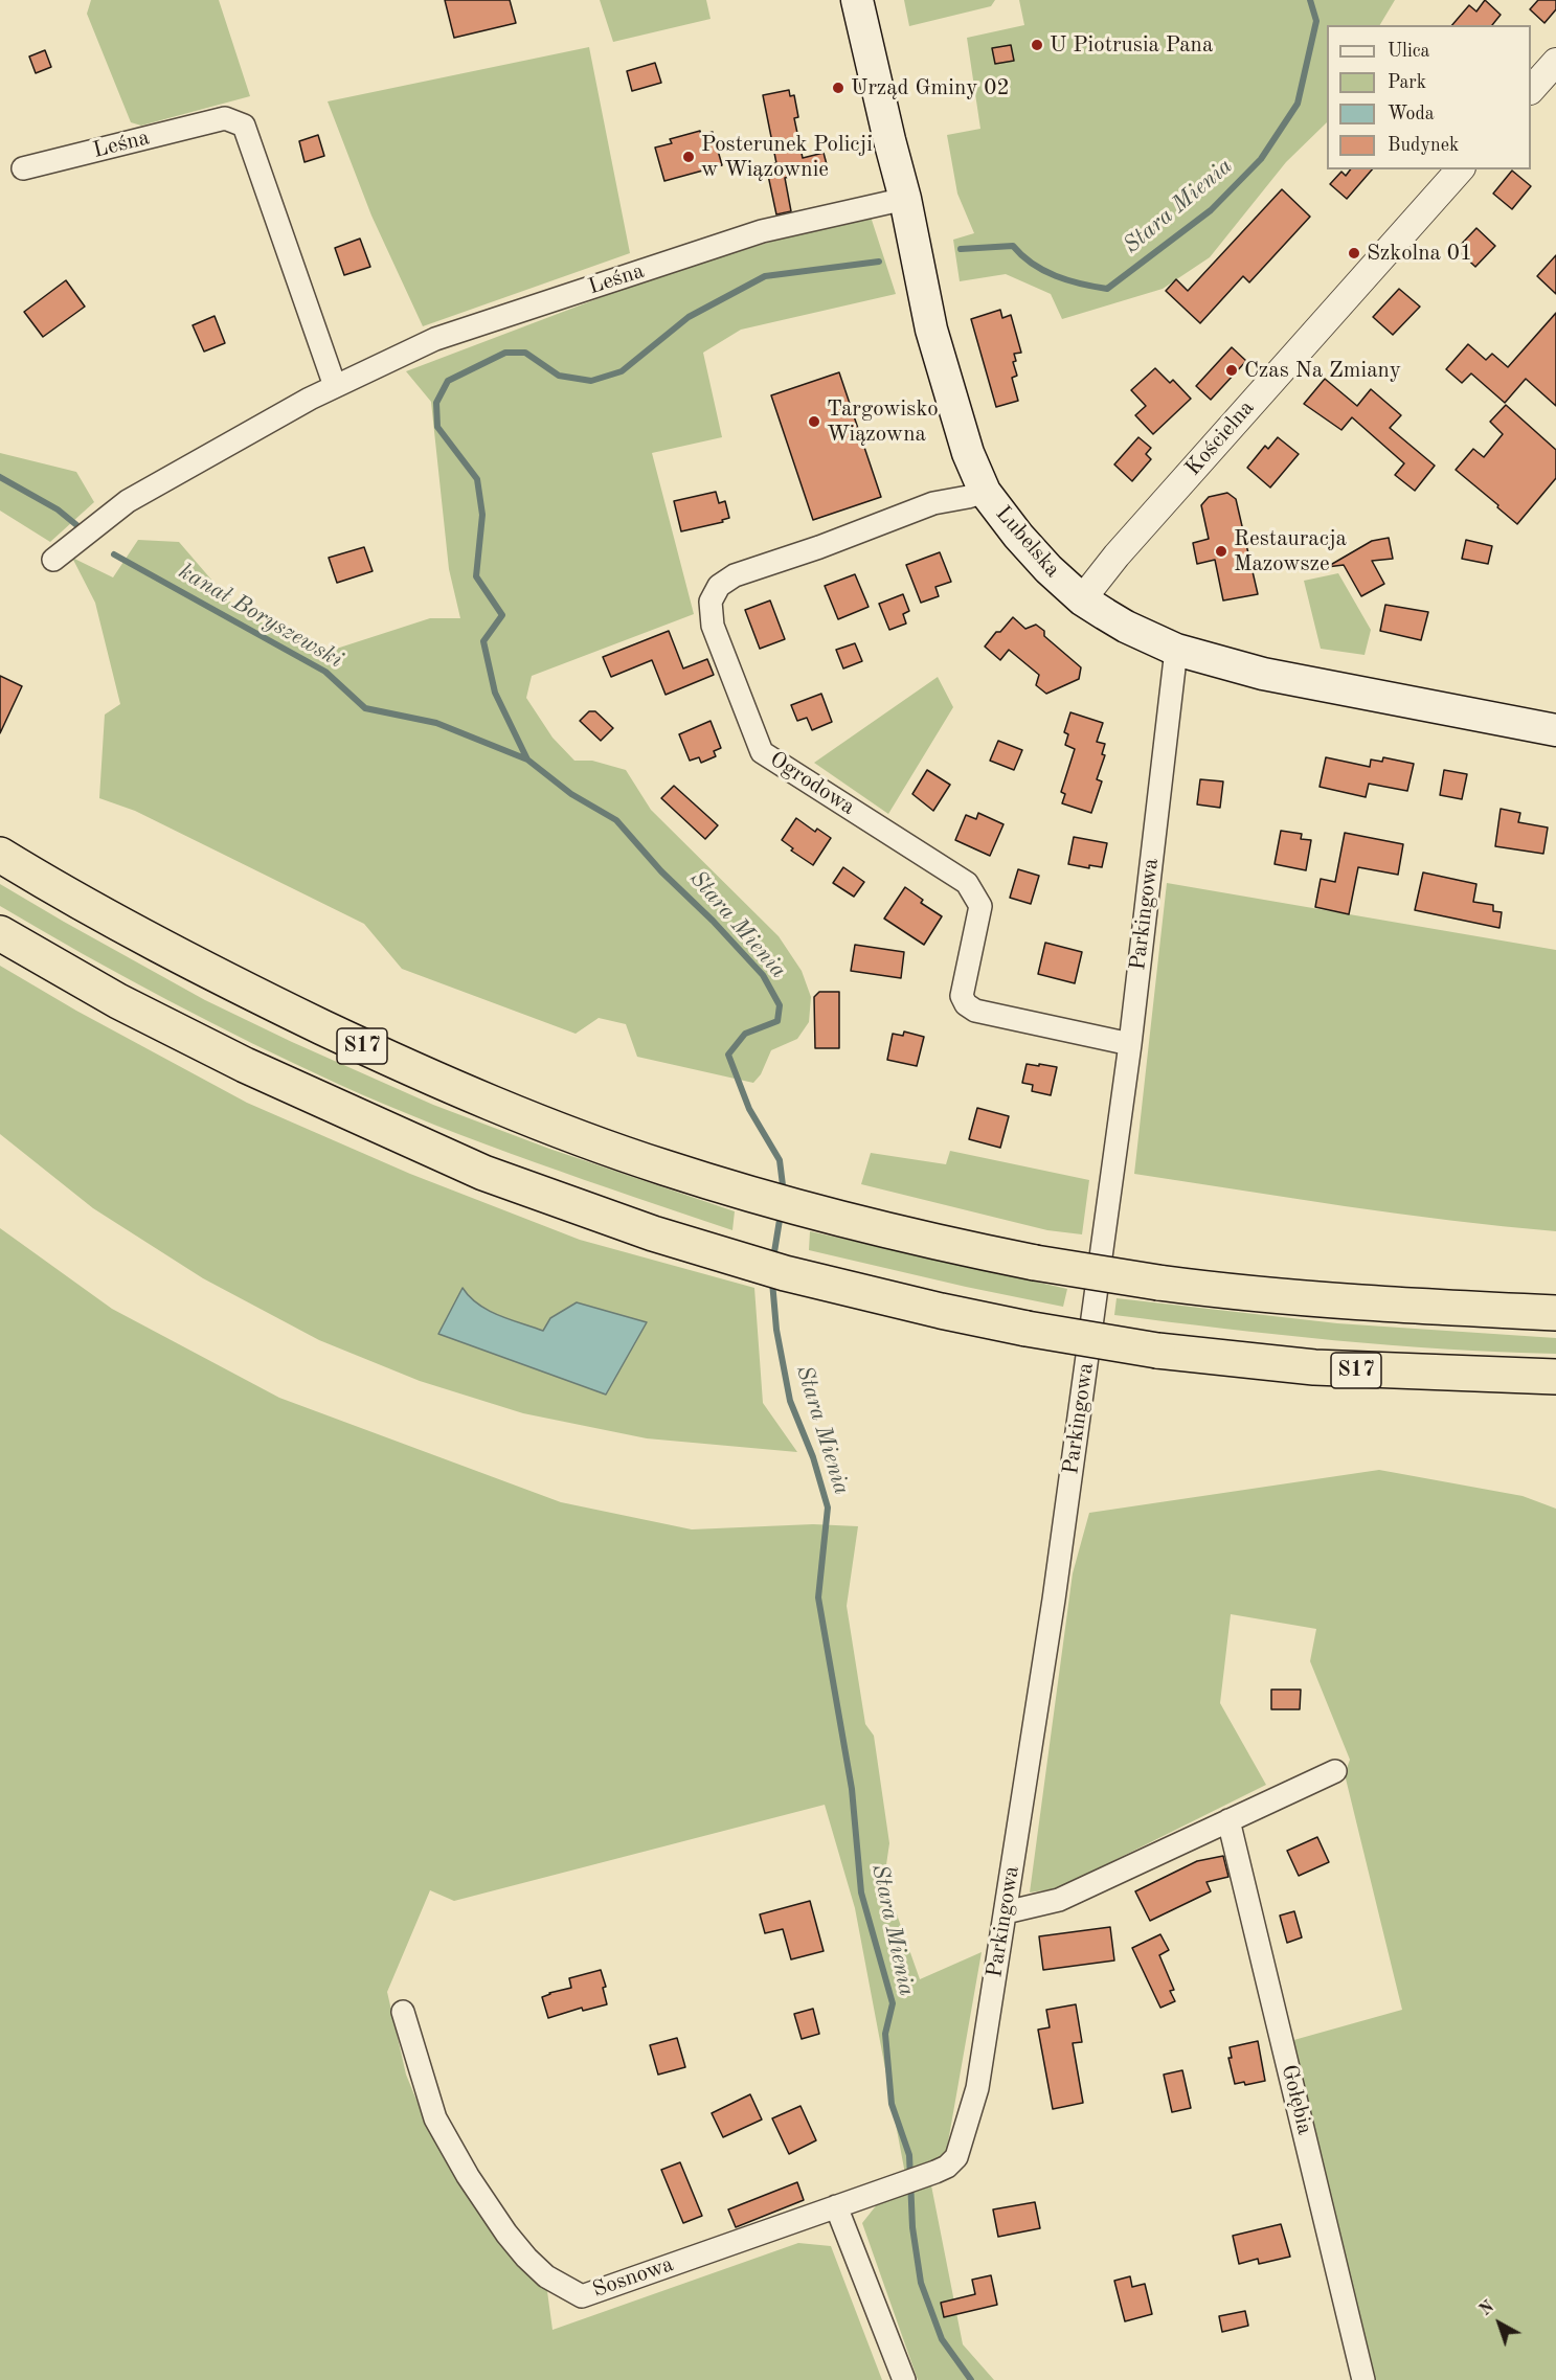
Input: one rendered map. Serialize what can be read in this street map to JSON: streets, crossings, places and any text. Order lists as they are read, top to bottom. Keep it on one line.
{"streets":{"highway":["S17"],"main road":["Lubelska"],"street":["Leśna","Kościelna","Ogrodowa","Parkingowa","Gołębia","Sosnowa"]},"crossings":[["Leśna","Lubelska"],["Kościelna","Lubelska"],["Lubelska","Ogrodowa"],["Lubelska","Parkingowa"],["Ogrodowa","Parkingowa"],["Parkingowa","Sosnowa"]],"water":["Stara Mienia","kanał Boryszewski"],"places":["U Piotrusia Pana","Urząd Gminy 02","Posterunek Policji w Wiązownie","Szkolna 01","Czas Na Zmiany","Targowisko Wiązowna","Restauracja Mazowsze"],"legend":["Ulica","Park","Woda","Budynek"],"north":"top left"}
